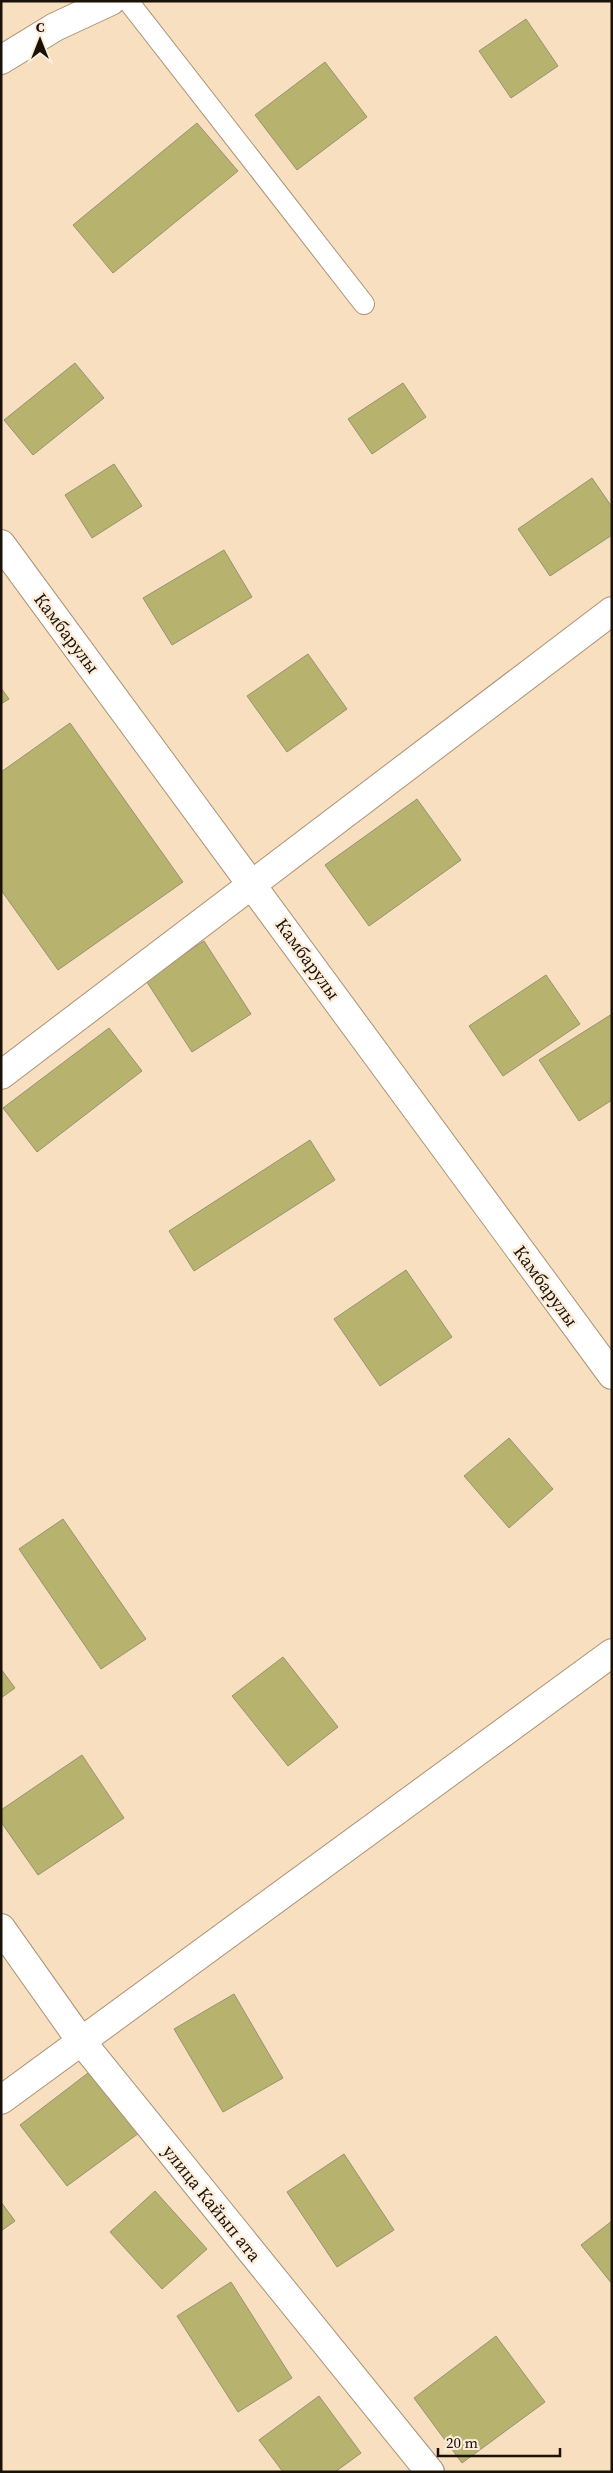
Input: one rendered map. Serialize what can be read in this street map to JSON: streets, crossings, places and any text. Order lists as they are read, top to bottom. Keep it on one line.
{"streets":{"street":["Камбарулы","улица Кайып ата"]},"scale_bar":"20 m","north":"top"}
